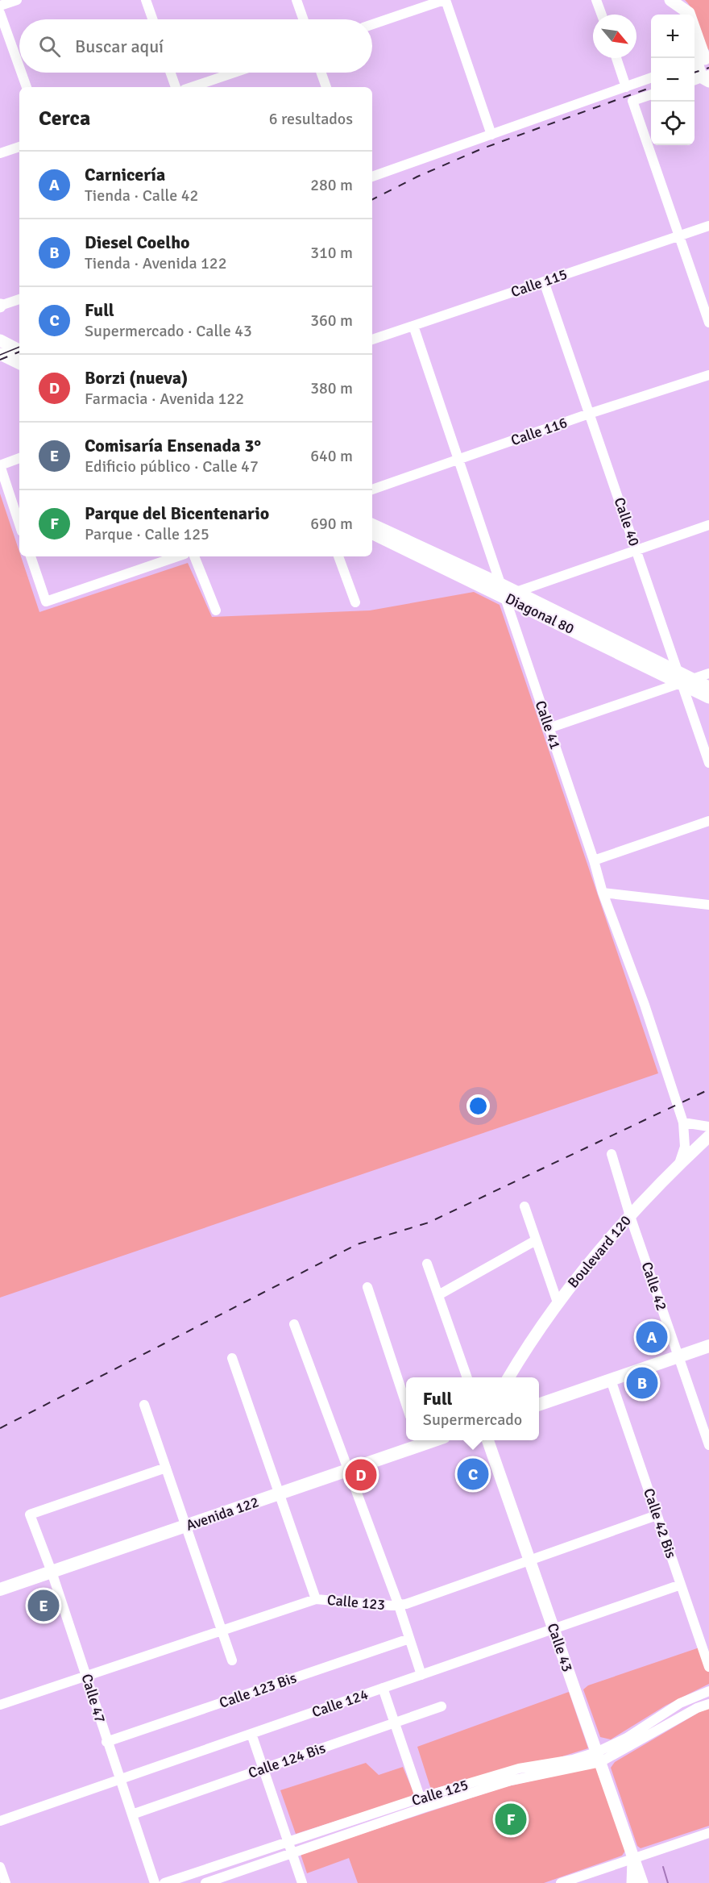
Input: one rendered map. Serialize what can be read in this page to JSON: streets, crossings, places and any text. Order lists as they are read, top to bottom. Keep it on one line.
{"streets":{"highway":["Avenida 122"],"main road":["Diagonal 80","Boulevard 120","Calle 43"],"street":["Calle 115","Calle 116","Calle 40","Calle 41","Calle 42","Calle 42 Bis","Calle 123","Calle 123 Bis","Calle 47","Calle 124","Calle 124 Bis","Calle 125"]},"crossings":[["Calle 115","Calle 40"],["Calle 115","Calle 41"],["Calle 116","Calle 40"],["Calle 116","Calle 41"],["Calle 40","Diagonal 80"],["Diagonal 80","Calle 41"],["Calle 41","Boulevard 120"],["Boulevard 120","Calle 42"],["Avenida 122","Calle 47"],["Calle 42 Bis","Calle 123"],["Calle 42 Bis","Calle 124"],["Calle 123","Calle 43"],["Calle 123","Calle 47"],["Calle 43","Calle 124"],["Calle 43","Calle 125"],["Calle 123 Bis","Calle 47"],["Calle 47","Calle 124"],["Calle 47","Calle 124 Bis"]],"north":"bottom right","page":{"map_buttons":["+","−"],"search":"Buscar aquí","heading":["Cerca","6 resultados"],"list":[{"mark":"A","name":"Carnicería","note":"Tienda · Calle 42","value":"280 m"},{"mark":"B","name":"Diesel Coelho","note":"Tienda · Avenida 122","value":"310 m"},{"mark":"C","name":"Full","note":"Supermercado · Calle 43","value":"360 m"},{"mark":"D","name":"Borzi (nueva)","note":"Farmacia · Avenida 122","value":"380 m"},{"mark":"E","name":"Comisaría Ensenada 3°","note":"Edificio público · Calle 47","value":"640 m"},{"mark":"F","name":"Parque del Bicentenario","note":"Parque · Calle 125","value":"690 m"}],"pins":["A","B","C","D","E","F"],"popup":["Full","Supermercado"]}}
